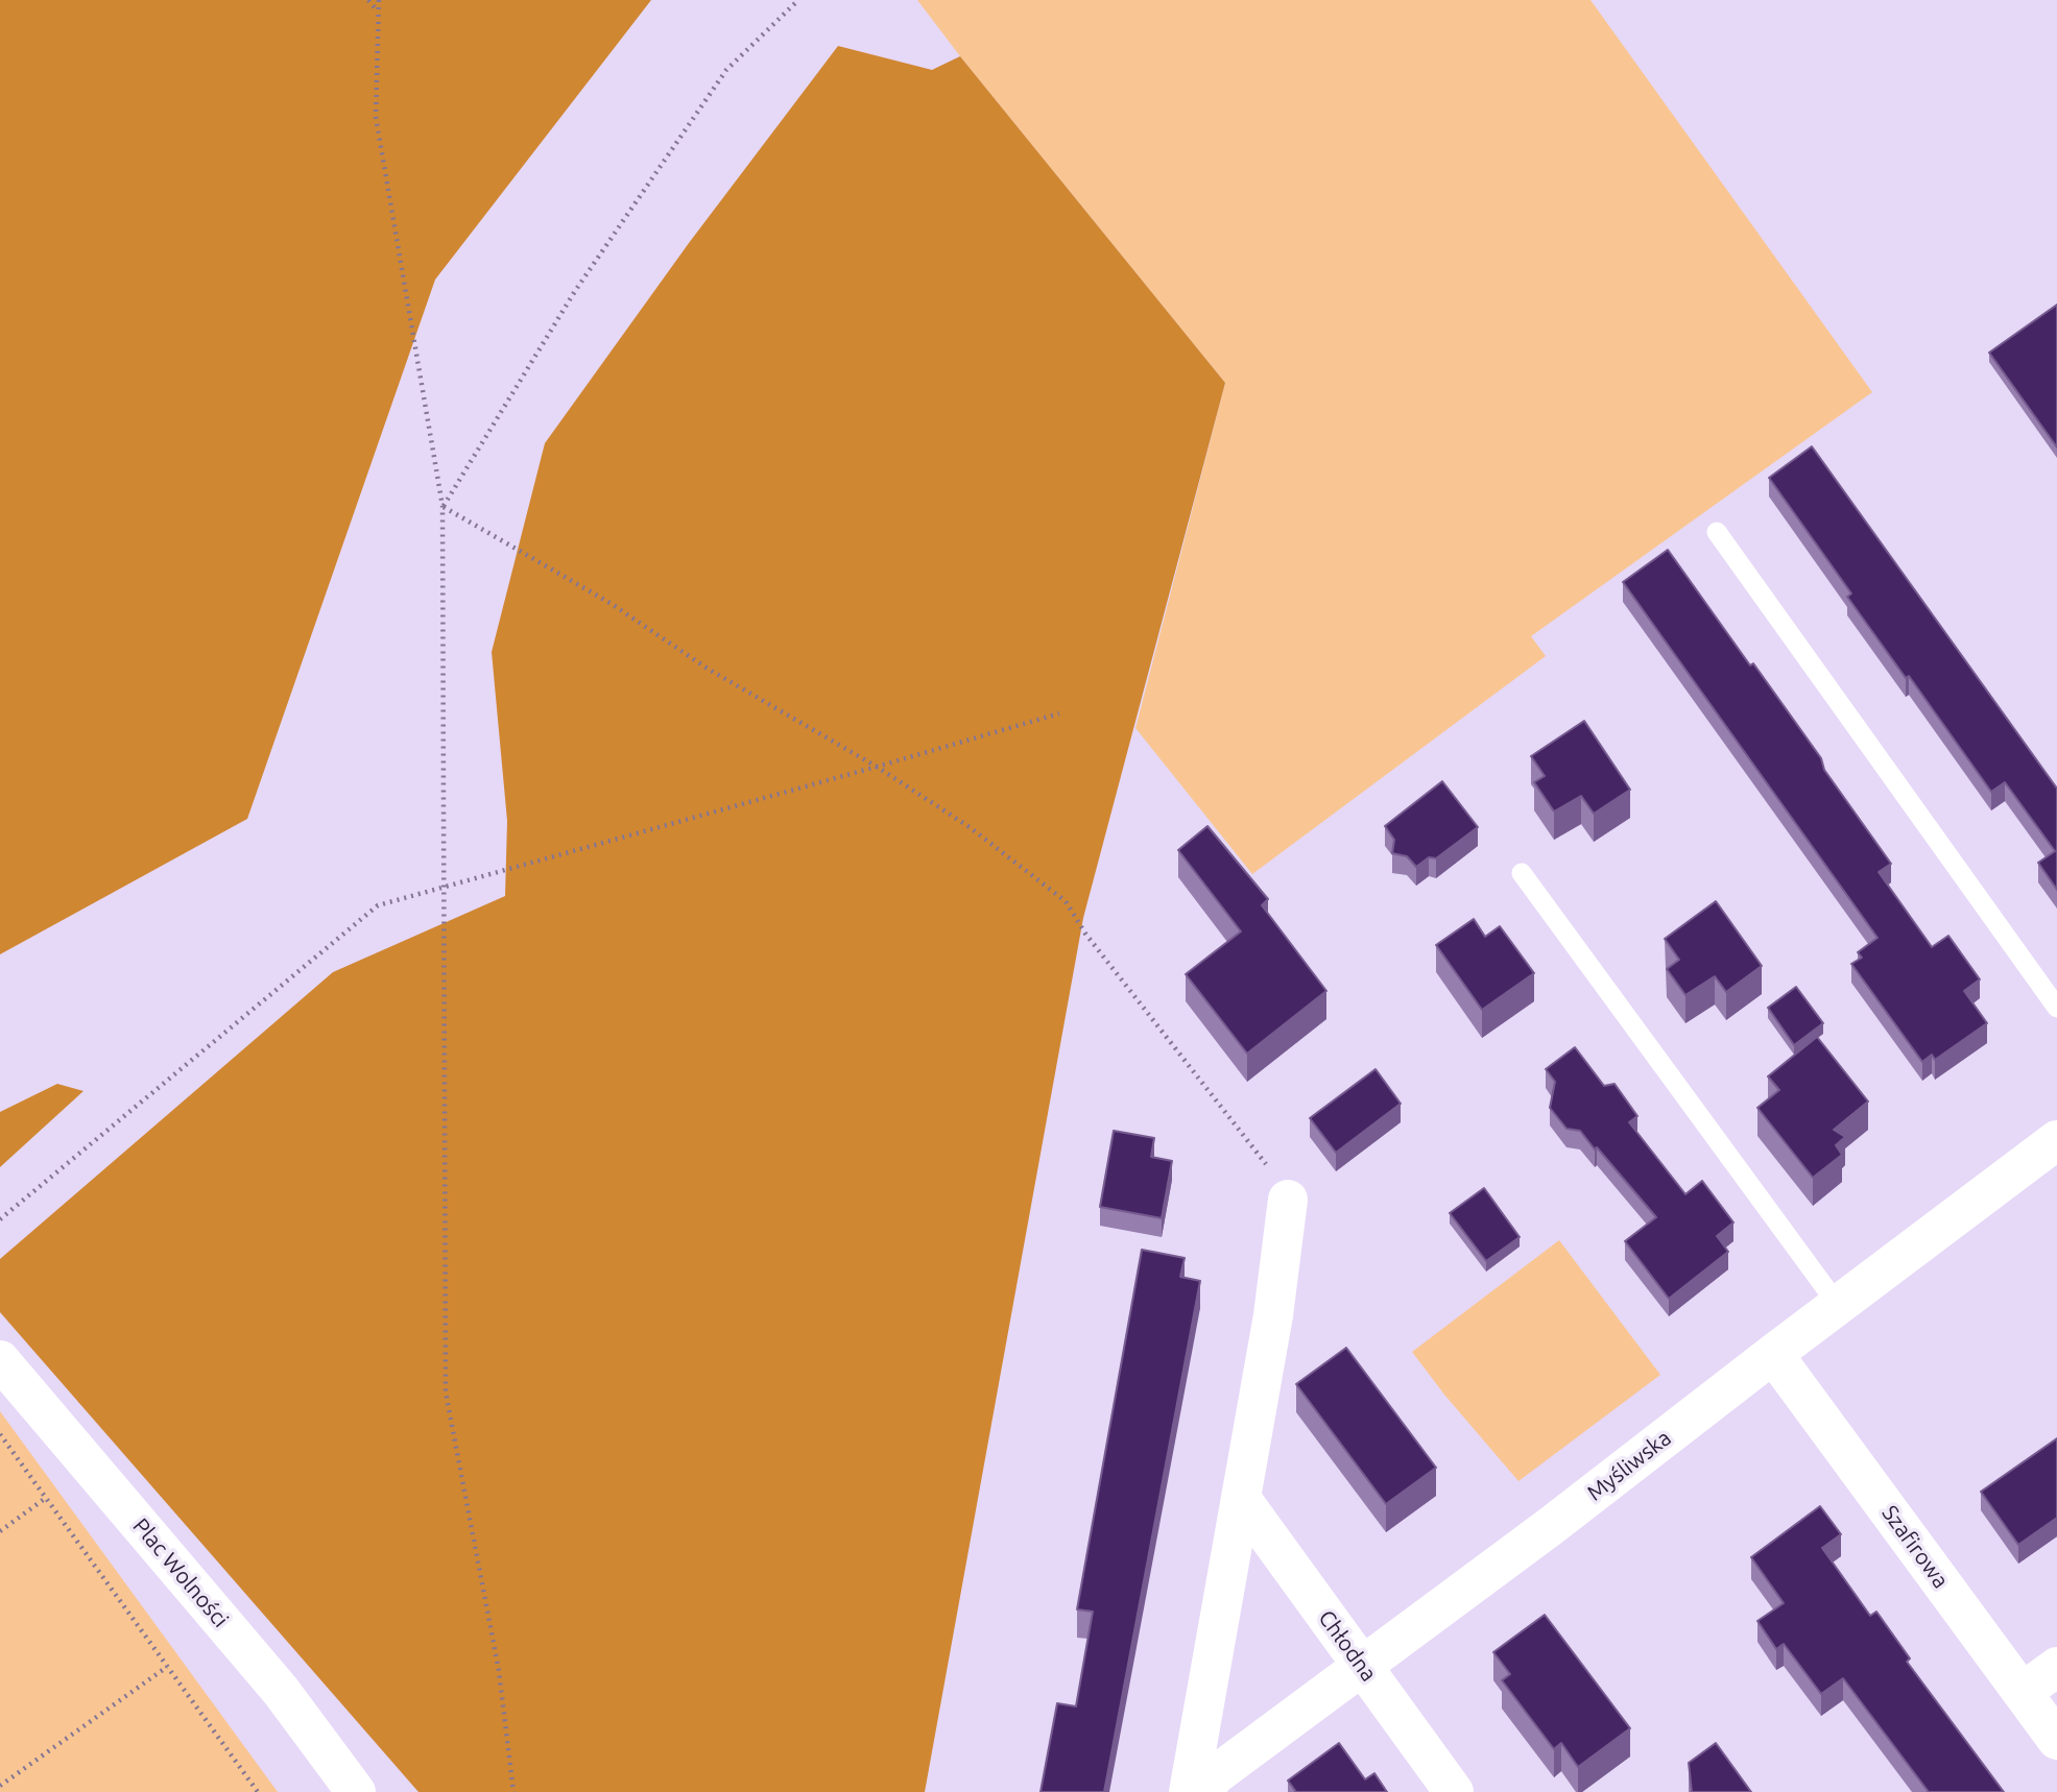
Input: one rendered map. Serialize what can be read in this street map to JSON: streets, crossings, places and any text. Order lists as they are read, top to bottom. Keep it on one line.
{"streets":{"street":["Myśliwska","Szafirowa","Plac Wolności","Chłodna"]},"crossings":[["Myśliwska","Szafirowa"],["Myśliwska","Chłodna"]]}
